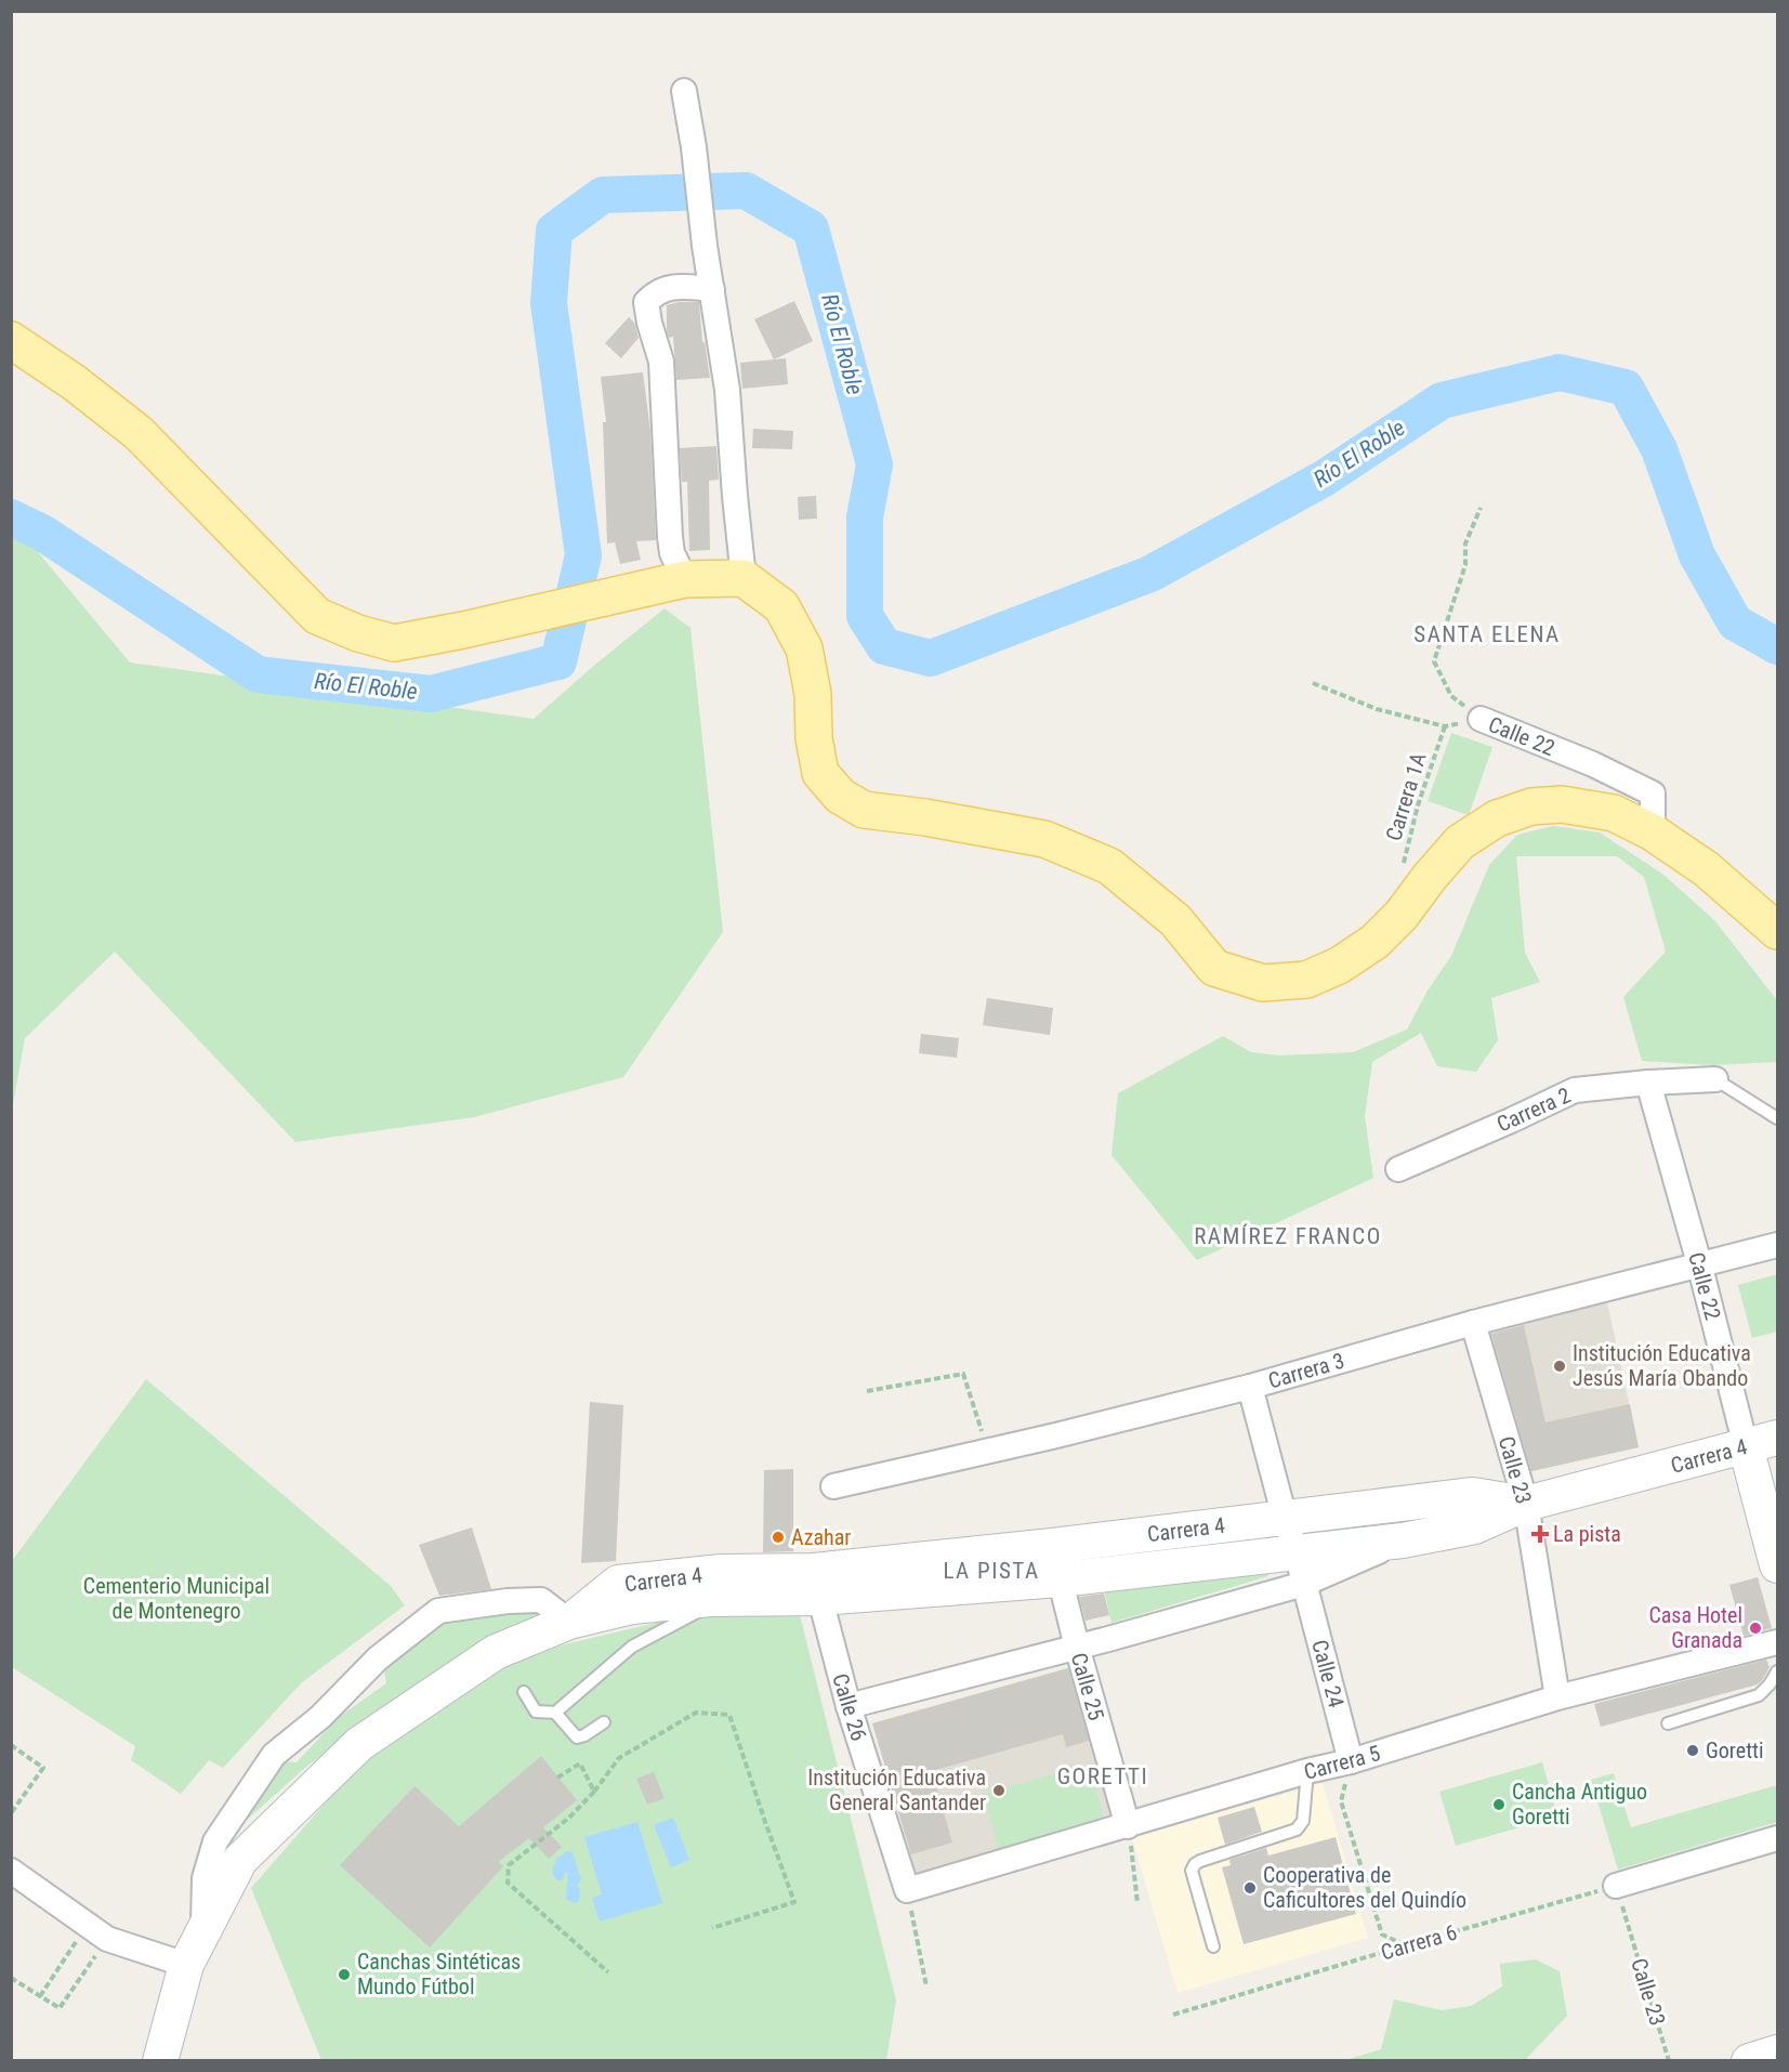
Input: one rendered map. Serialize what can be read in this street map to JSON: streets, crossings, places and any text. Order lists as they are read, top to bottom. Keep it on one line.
{"streets":{"main road":["Calle 22","Carrera 4"],"street":["Carrera 2","Carrera 3","Calle 23","Calle 24","Calle 25","Calle 26","Carrera 5"],"path":["Carrera 1A","Carrera 6"]},"crossings":[["Calle 22","Carrera 1A"],["Calle 22","Carrera 2"],["Calle 22","Carrera 3"],["Calle 22","Carrera 4"],["Carrera 3","Calle 23"],["Carrera 3","Calle 24"],["Carrera 4","Calle 23"],["Carrera 4","Calle 24"],["Carrera 4","Calle 25"],["Carrera 4","Calle 26"],["Calle 23","Carrera 5"],["Calle 23","Carrera 6"],["Calle 24","Carrera 5"],["Calle 25","Carrera 5"],["Calle 26","Carrera 5"]],"districts":["SANTA ELENA","RAMÍREZ FRANCO","LA PISTA","GORETTI"],"water":["Río El Roble"],"parks":["Cementerio Municipal de Montenegro"],"places":{"other":["Institución Educativa Jesús María Obando","Azahar","Casa Hotel Granada","Goretti","Institución Educativa General Santander","Cancha Antiguo Goretti","Cooperativa de Caficultores del Quindío","Canchas Sintéticas Mundo Fútbol"],"health":["La pista"]}}
